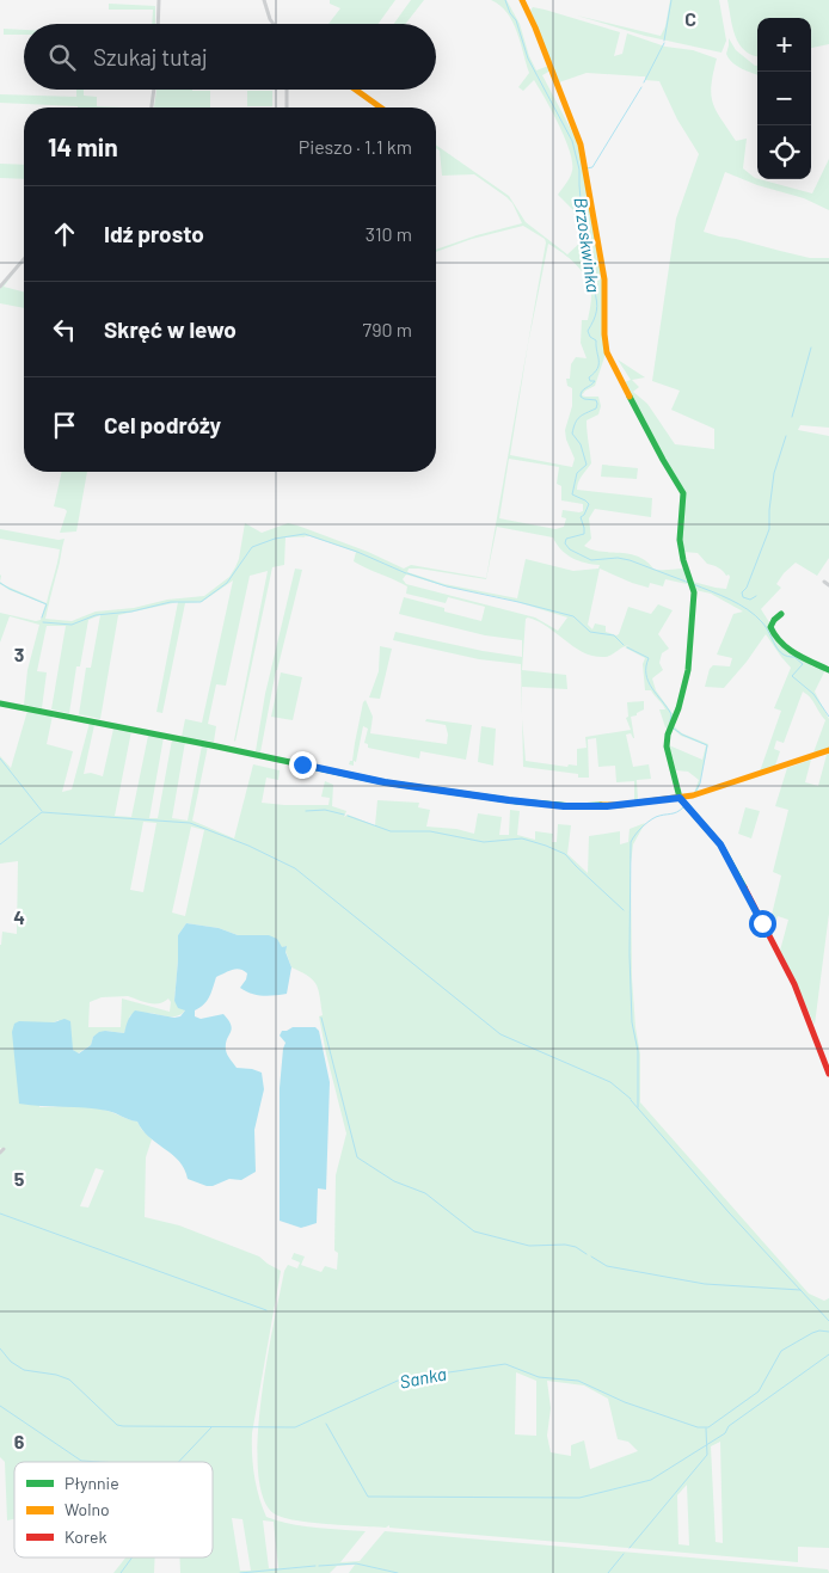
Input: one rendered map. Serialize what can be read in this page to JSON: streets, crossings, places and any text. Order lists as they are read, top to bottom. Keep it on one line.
{"water":["Brzoskwinka","Sanka"],"legend":["Płynnie","Wolno","Korek"],"page":{"map_buttons":["+","−"],"search":"Szukaj tutaj","heading":["14 min","Pieszo · 1.1 km"],"list":[["Idź prosto","310 m"],["Skręć w lewo","790 m"],"Cel podróży"]},"grid":{"columns":["C"],"rows":["3","4","5","6"]}}
